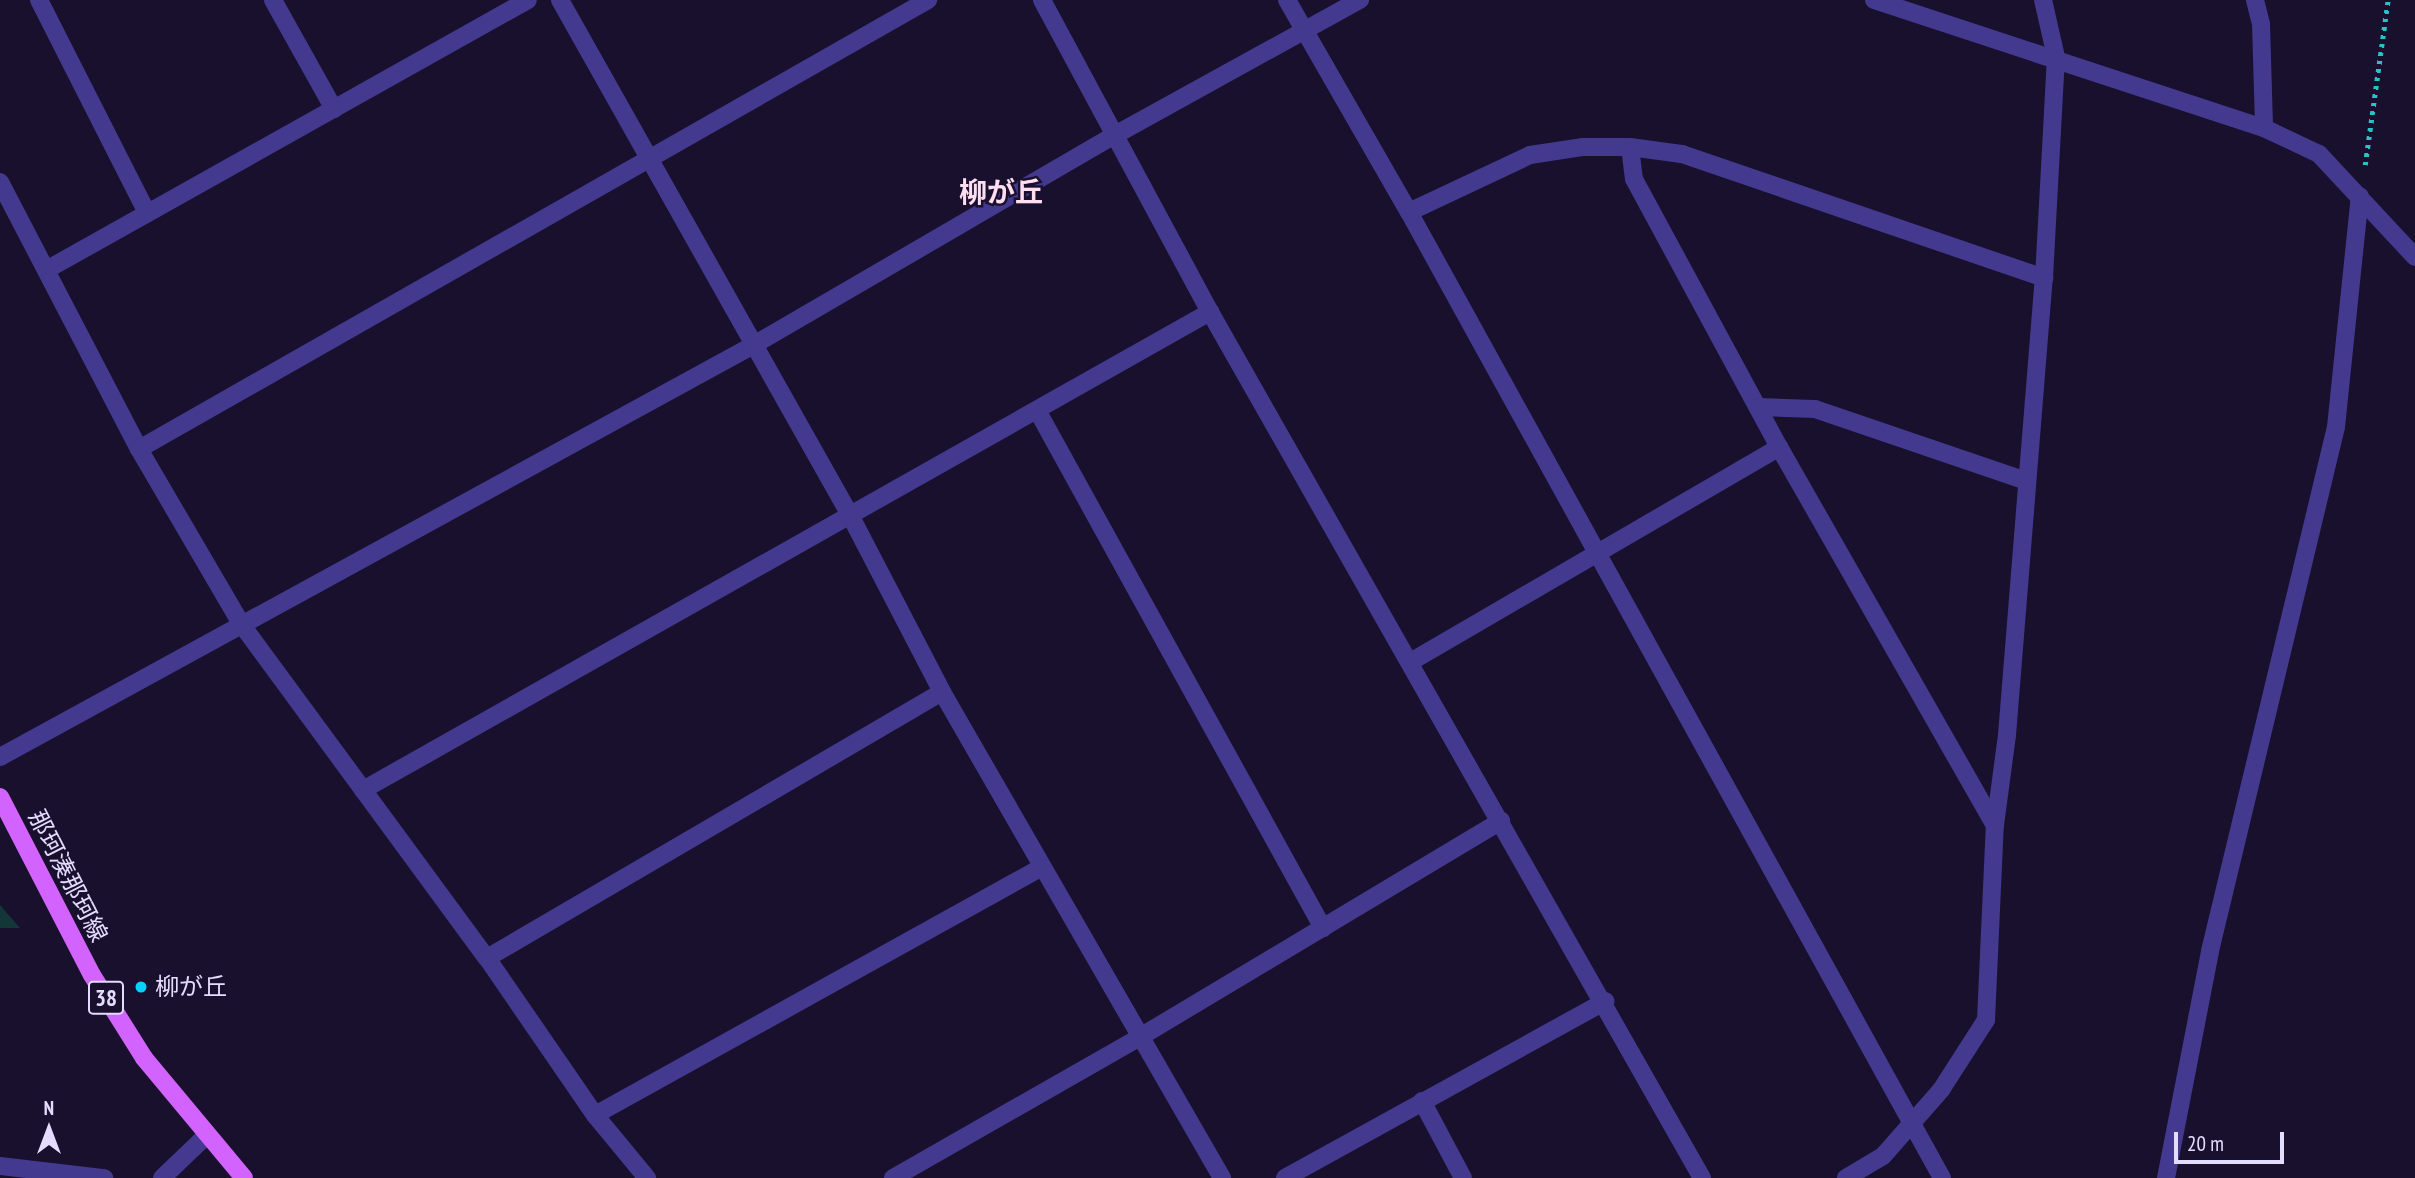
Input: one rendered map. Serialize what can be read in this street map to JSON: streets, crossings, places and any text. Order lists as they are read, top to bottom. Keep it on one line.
{"streets":{"main road":["那珂湊那珂線","38"]},"districts":["柳が丘"],"places":["柳が丘"],"scale_bar":"20 m","north":"top"}
